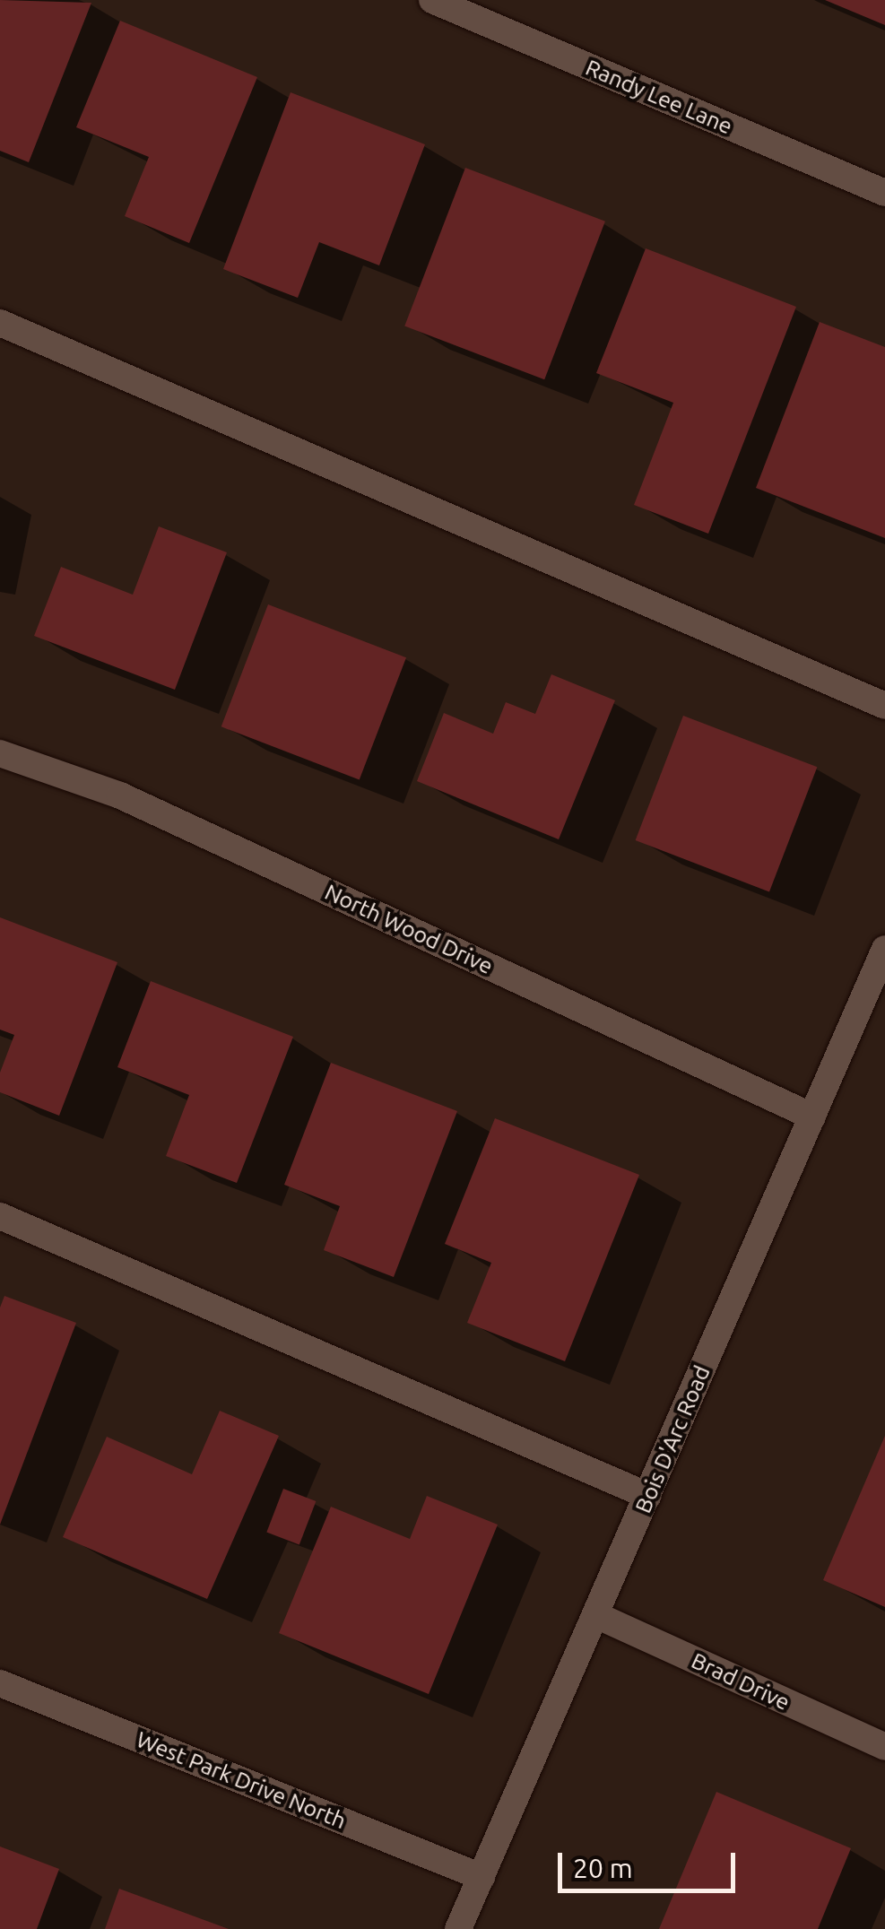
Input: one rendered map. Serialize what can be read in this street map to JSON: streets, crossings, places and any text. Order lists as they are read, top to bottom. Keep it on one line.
{"streets":{"street":["Randy Lee Lane","North Wood Drive","Bois D'Arc Road","Brad Drive","West Park Drive North"]},"crossings":[["North Wood Drive","Bois D'Arc Road"],["Bois D'Arc Road","Brad Drive"],["Bois D'Arc Road","West Park Drive North"]],"scale_bar":"20 m"}
